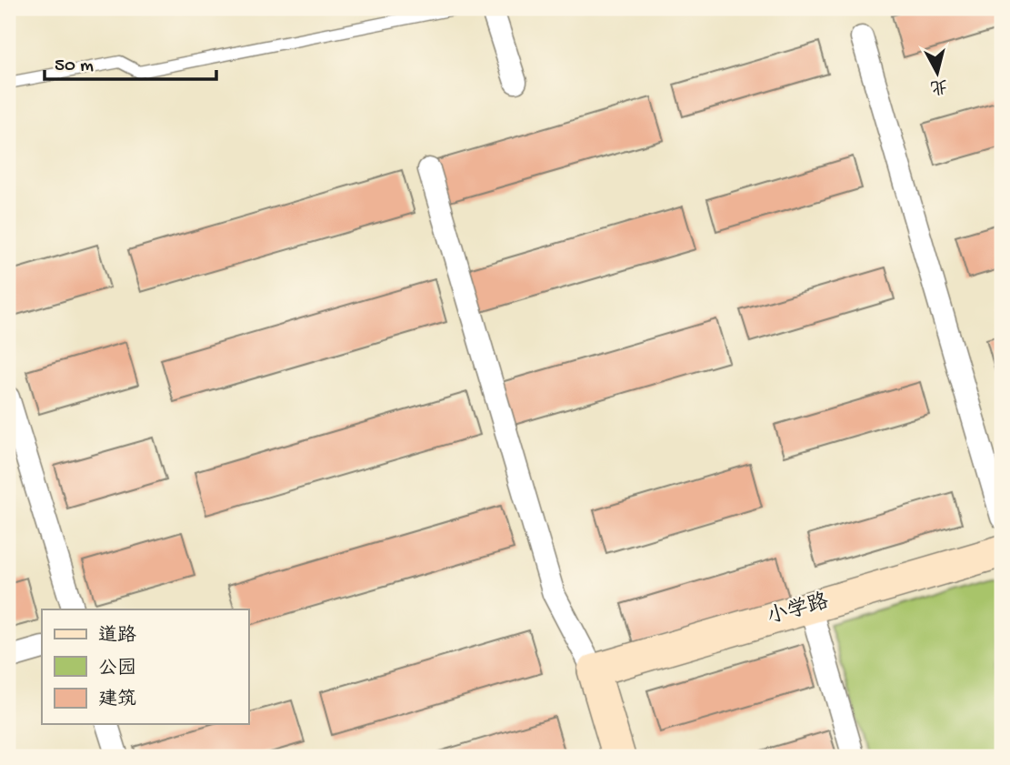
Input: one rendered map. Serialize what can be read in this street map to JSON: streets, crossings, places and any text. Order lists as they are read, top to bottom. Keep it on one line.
{"streets":{"street":["小学路"]},"legend":["道路","公园","建筑"],"scale_bar":"50 m","north":"bottom"}
